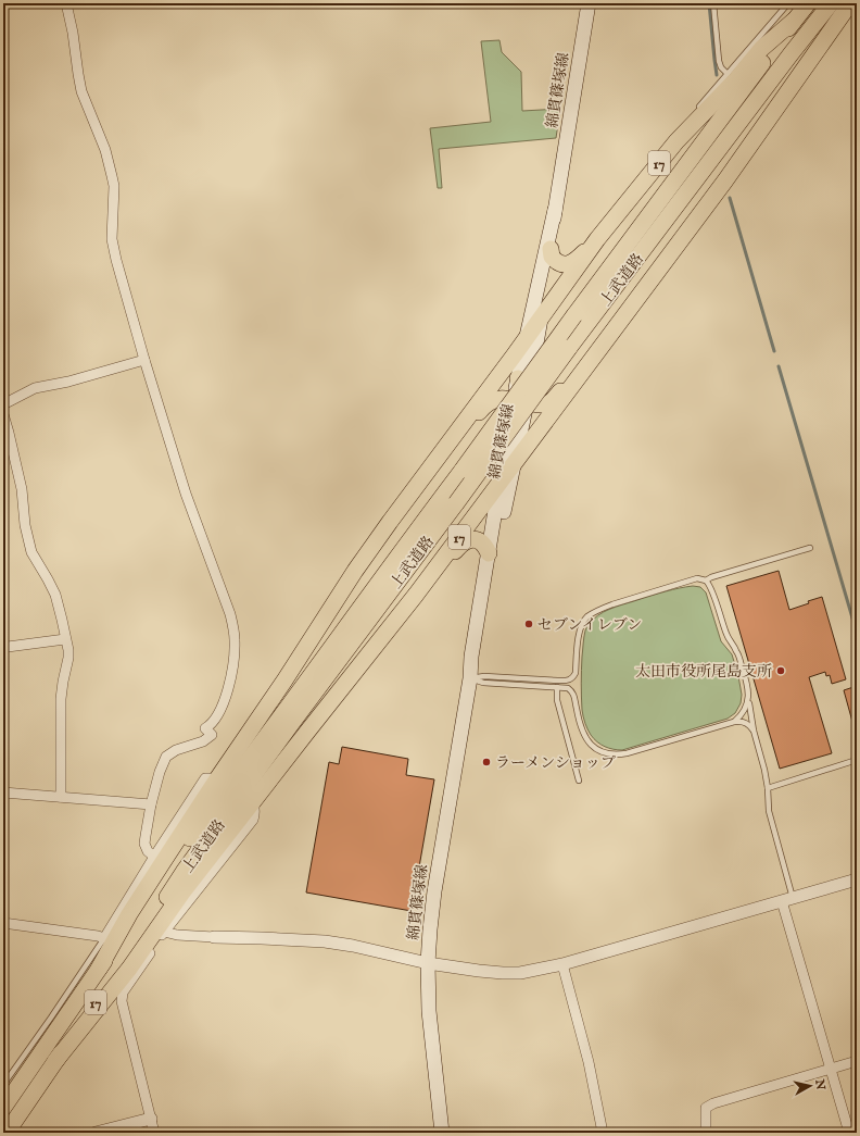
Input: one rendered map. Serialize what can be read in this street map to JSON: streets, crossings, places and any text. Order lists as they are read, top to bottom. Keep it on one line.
{"streets":{"highway":["17","上武道路"],"main road":["綿貫篠塚線"]},"crossings":[["綿貫篠塚線","17"],["17","上武道路"]],"places":["セブンイレブン","太田市役所尾島支所","ラーメンショップ"],"north":"right"}
